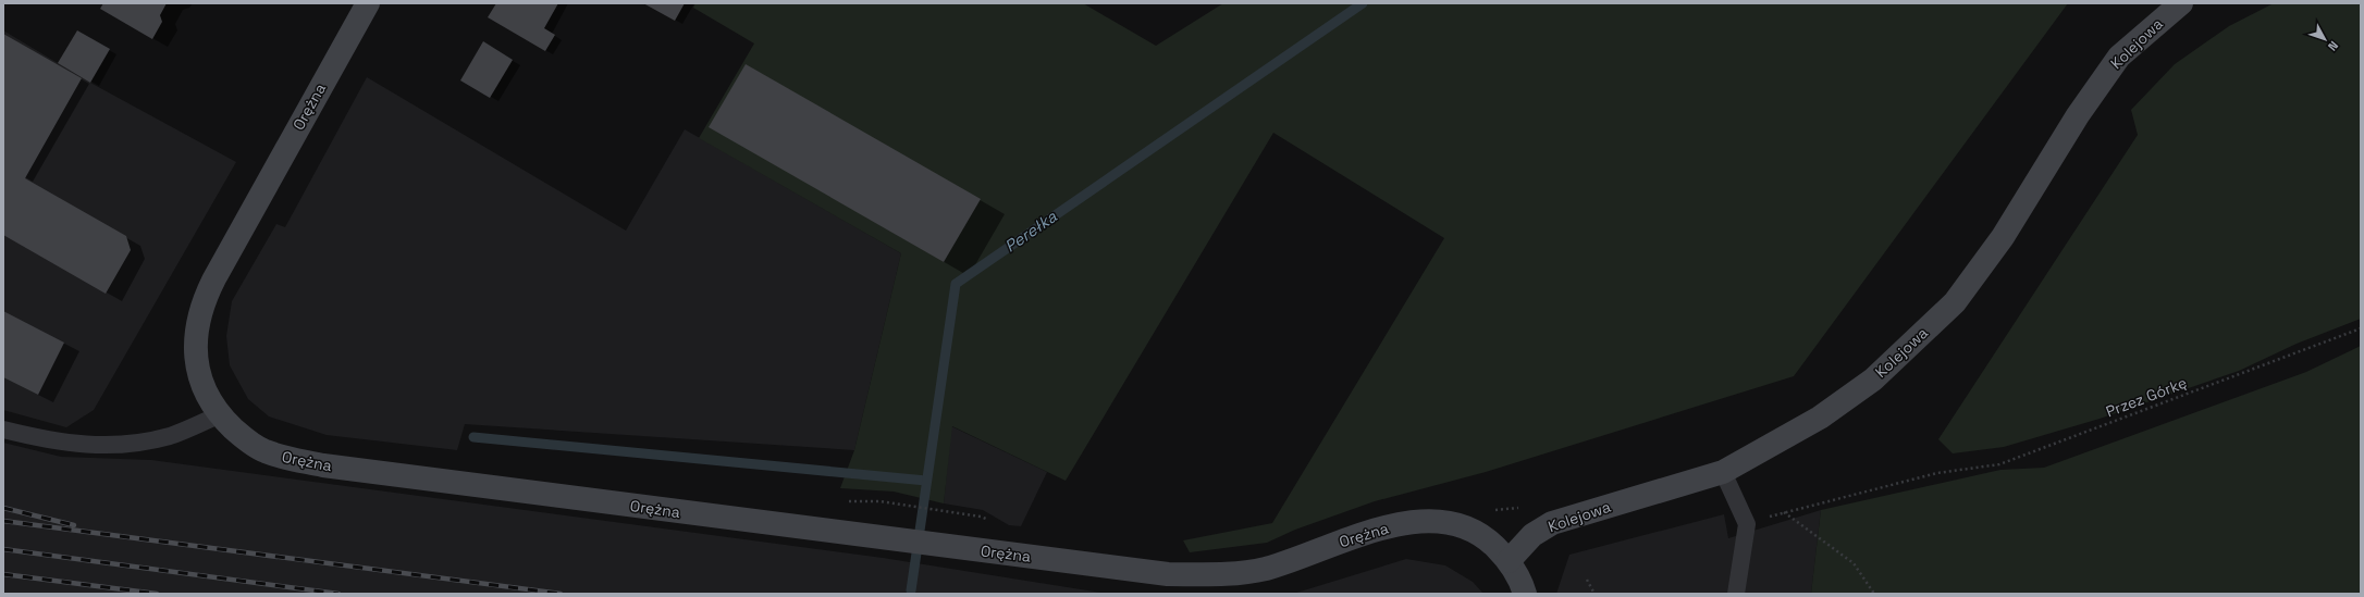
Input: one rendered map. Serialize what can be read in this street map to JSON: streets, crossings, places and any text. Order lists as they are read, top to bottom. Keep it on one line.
{"streets":{"street":["Kolejowa","Orężna"],"path":["Przez Górkę"]},"crossings":[["Kolejowa","Orężna"]],"water":["Perełka"],"north":"bottom right"}
